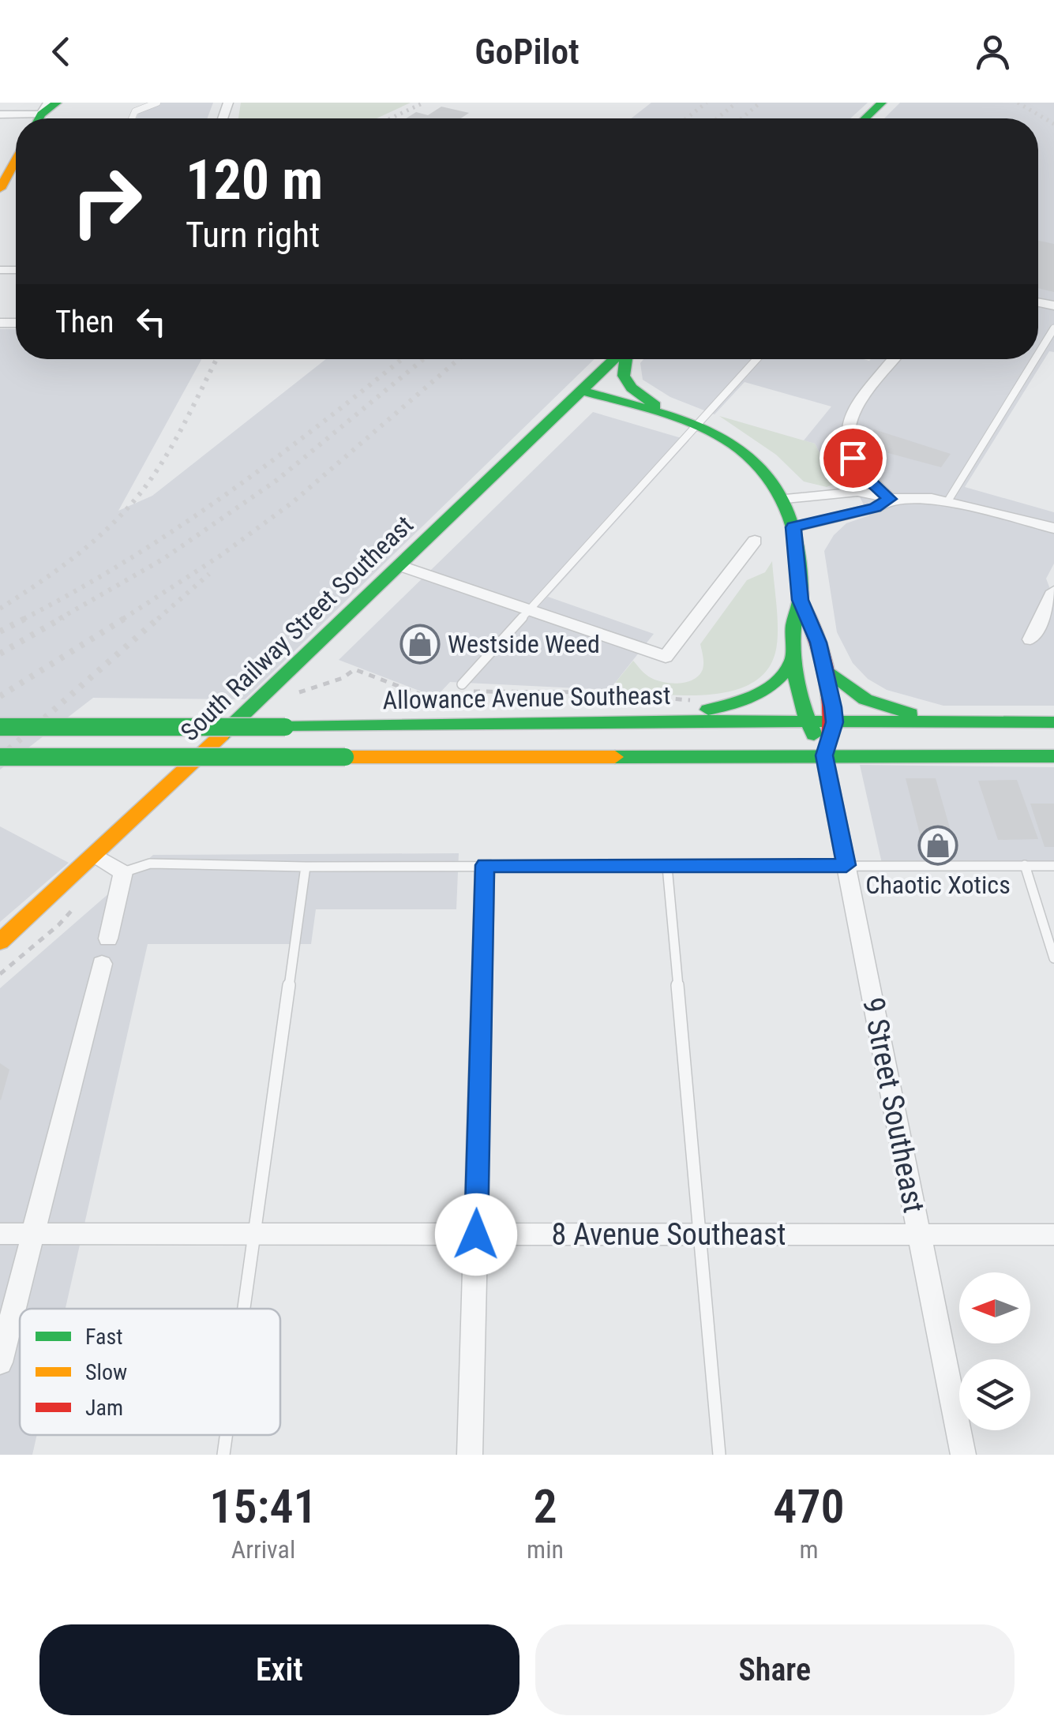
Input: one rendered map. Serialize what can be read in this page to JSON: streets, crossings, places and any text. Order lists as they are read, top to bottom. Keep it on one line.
{"streets":{"main road":["South Railway Street Southeast","Allowance Avenue Southeast","9 Street Southeast"],"street":["8 Avenue Southeast"]},"crossings":[["South Railway Street Southeast","9 Street Southeast"],["Allowance Avenue Southeast","9 Street Southeast"],["9 Street Southeast","8 Avenue Southeast"]],"places":{"shop":["Westside Weed","Chaotic Xotics"]},"legend":["Fast","Slow","Jam"],"north":"left","page":{"header":"GoPilot","turn":["120 m","Turn right"],"then":"Then","eta":["15:41","Arrival","2","min","470","m"],"buttons":["Exit","Share"]}}
